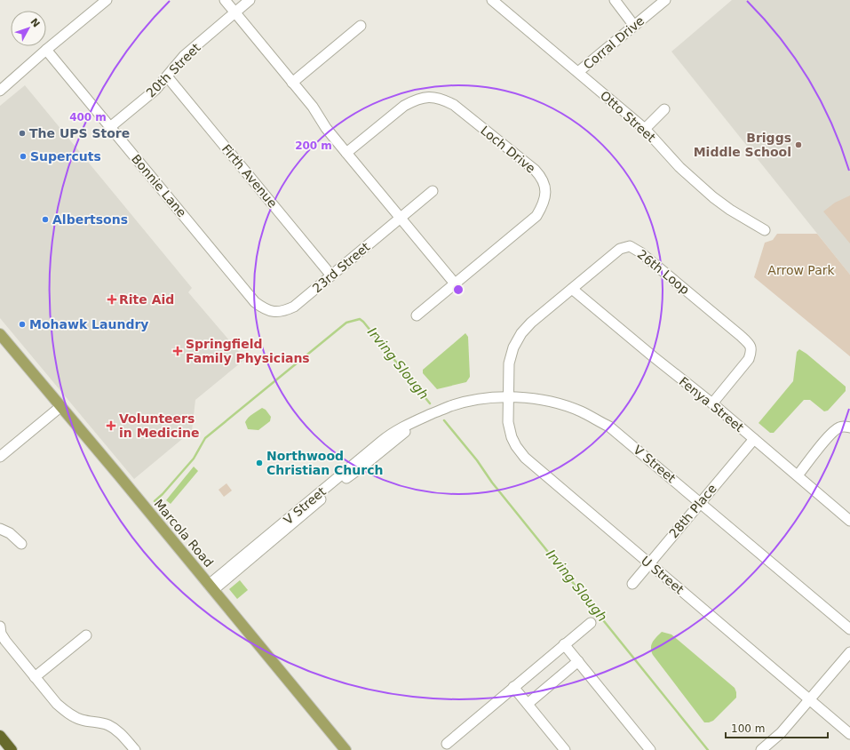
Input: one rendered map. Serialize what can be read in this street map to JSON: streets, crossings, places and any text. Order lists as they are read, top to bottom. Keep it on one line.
{"streets":{"main road":["Marcola Road"],"street":["Corral Drive","20th Street","Otto Street","Loch Drive","Firth Avenue","Bonnie Lane","23rd Street","26th Loop","Fenya Street","V Street","28th Place","U Street"]},"crossings":[["Corral Drive","Otto Street"],["20th Street","Firth Avenue"],["20th Street","Bonnie Lane"],["Firth Avenue","23rd Street"],["Bonnie Lane","23rd Street"],["26th Loop","Fenya Street"],["26th Loop","V Street"],["26th Loop","U Street"],["Fenya Street","28th Place"],["V Street","28th Place"],["V Street","Marcola Road"],["V Street","U Street"],["28th Place","U Street"]],"water":["Irving Slough"],"parks":["Arrow Park"],"places":{"other":["The UPS Store","Briggs Middle School","Supercuts","Albertsons","Mohawk Laundry","Northwood Christian Church"],"health":["Rite Aid","Springfield Family Physicians","Volunteers in Medicine"]},"scale_bar":"100 m","north":"top right","rings":["400 m","200 m"]}
